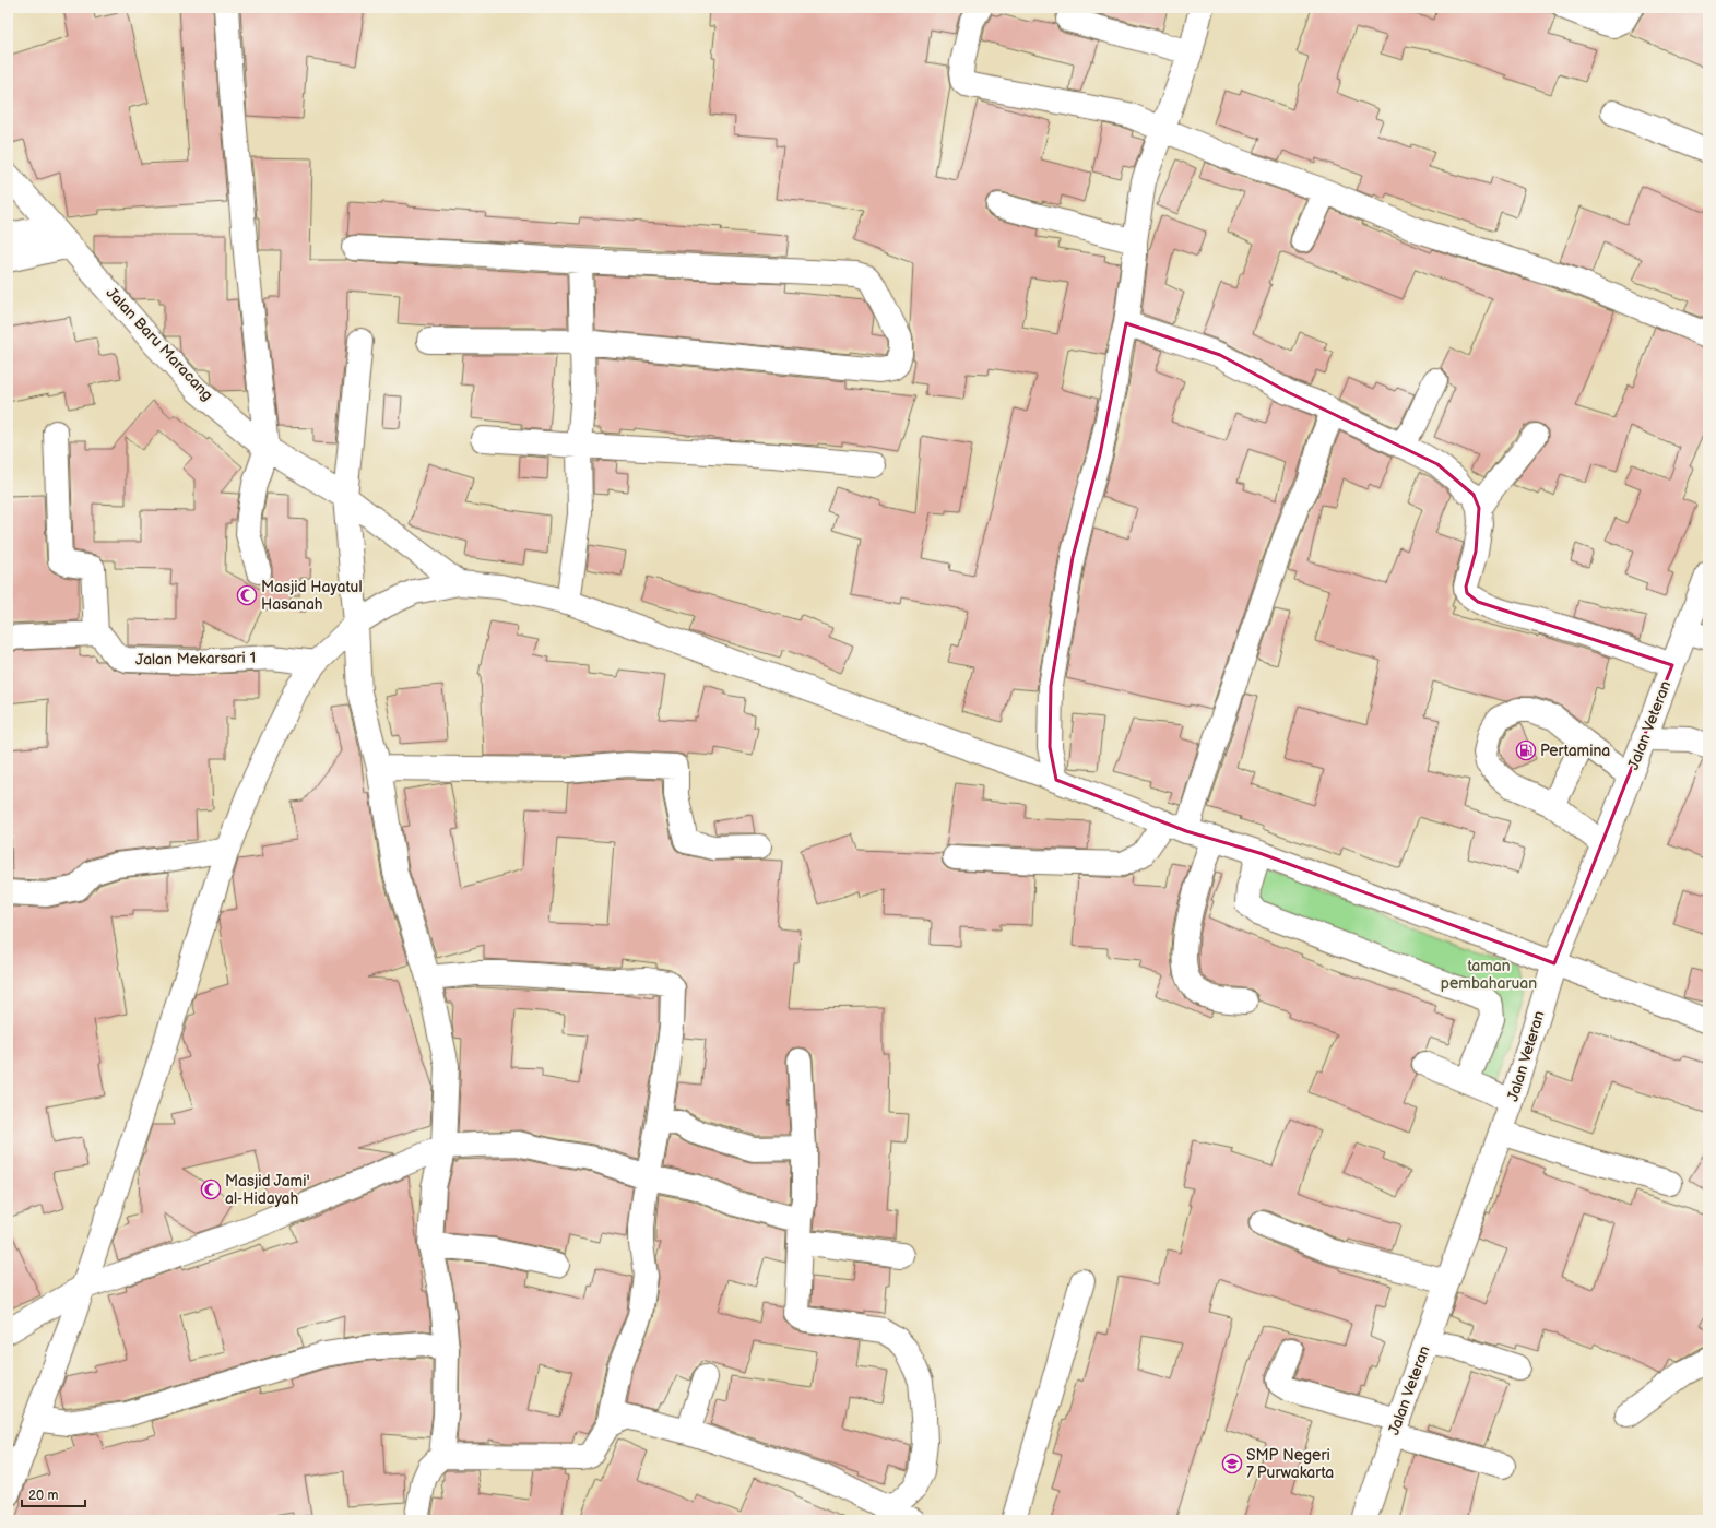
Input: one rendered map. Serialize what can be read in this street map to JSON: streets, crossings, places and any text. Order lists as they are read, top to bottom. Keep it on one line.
{"streets":{"main road":["Jalan Baru Maracang","Jalan Mekarsari 1","Jalan Veteran"]},"parks":["taman pembaharuan"],"places":{"mosque":["Masjid Hayatul Hasanah","Masjid Jami' al-Hidayah"],"fuel station":["Pertamina"],"school or university":["SMP Negeri 7 Purwakarta"]},"scale_bar":"20 m"}
